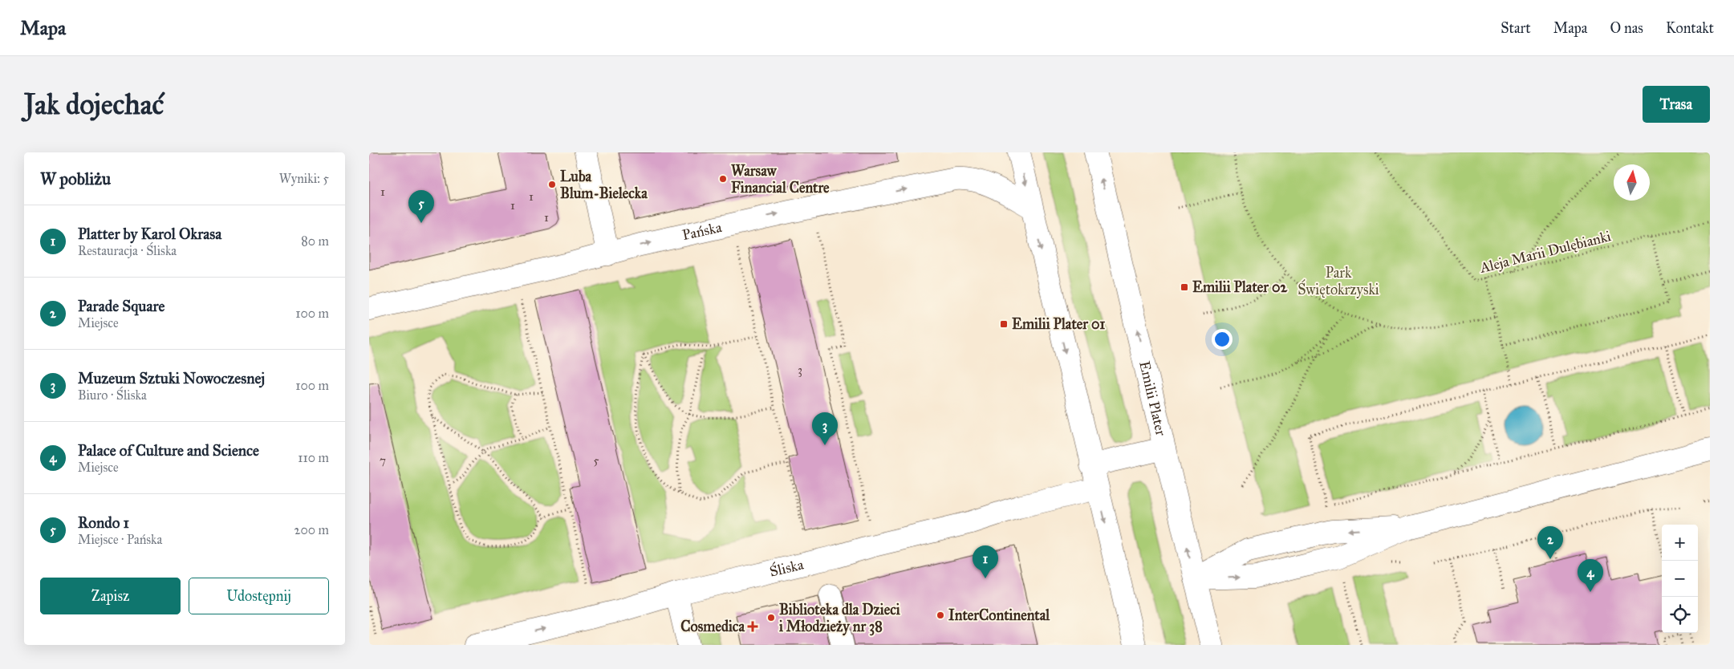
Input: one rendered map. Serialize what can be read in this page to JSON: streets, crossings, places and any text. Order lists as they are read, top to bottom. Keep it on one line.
{"streets":{"street":["Pańska","Emilii Plater","Śliska"],"path":["Aleja Marii Dulębianki"]},"one_way":["Pańska"],"parks":["Park Świętokrzyski"],"places":{"other":["Warsaw Financial Centre","Luba Blum-Bielecka","InterContinental","Biblioteka dla Dzieci i Młodzieży nr 38"],"transit":["Emilii Plater 02","Emilii Plater 01"],"health":["Cosmedica"]},"house_numbers":["1","1","1","1","3","7","5"],"north":"top","page":{"header":"Mapa","nav":["Start","Mapa","O nas","Kontakt"],"buttons":["Trasa",["Zapisz","Udostępnij"]],"title":"Jak dojechać","heading":["W pobliżu","Wyniki: 5"],"pins":["5","3","2","1","4"],"list":[{"mark":"1","name":"Platter by Karol Okrasa","note":"Restauracja · Śliska","value":"80 m"},{"mark":"2","name":"Parade Square","note":"Miejsce","value":"100 m"},{"mark":"3","name":"Muzeum Sztuki Nowoczesnej","note":"Biuro · Śliska","value":"100 m"},{"mark":"4","name":"Palace of Culture and Science","note":"Miejsce","value":"110 m"},{"mark":"5","name":"Rondo 1","note":"Miejsce · Pańska","value":"200 m"}],"map_buttons":["+","−"]}}
